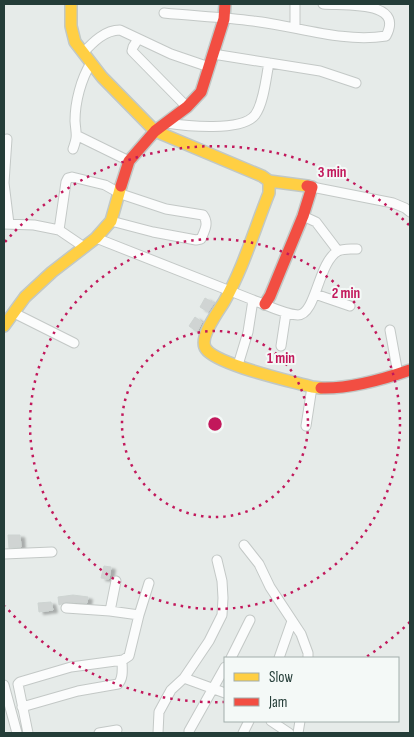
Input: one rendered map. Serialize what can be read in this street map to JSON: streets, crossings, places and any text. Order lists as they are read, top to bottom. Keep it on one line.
{"legend":["Slow","Jam"],"rings":["3 min","2 min","1 min"]}
